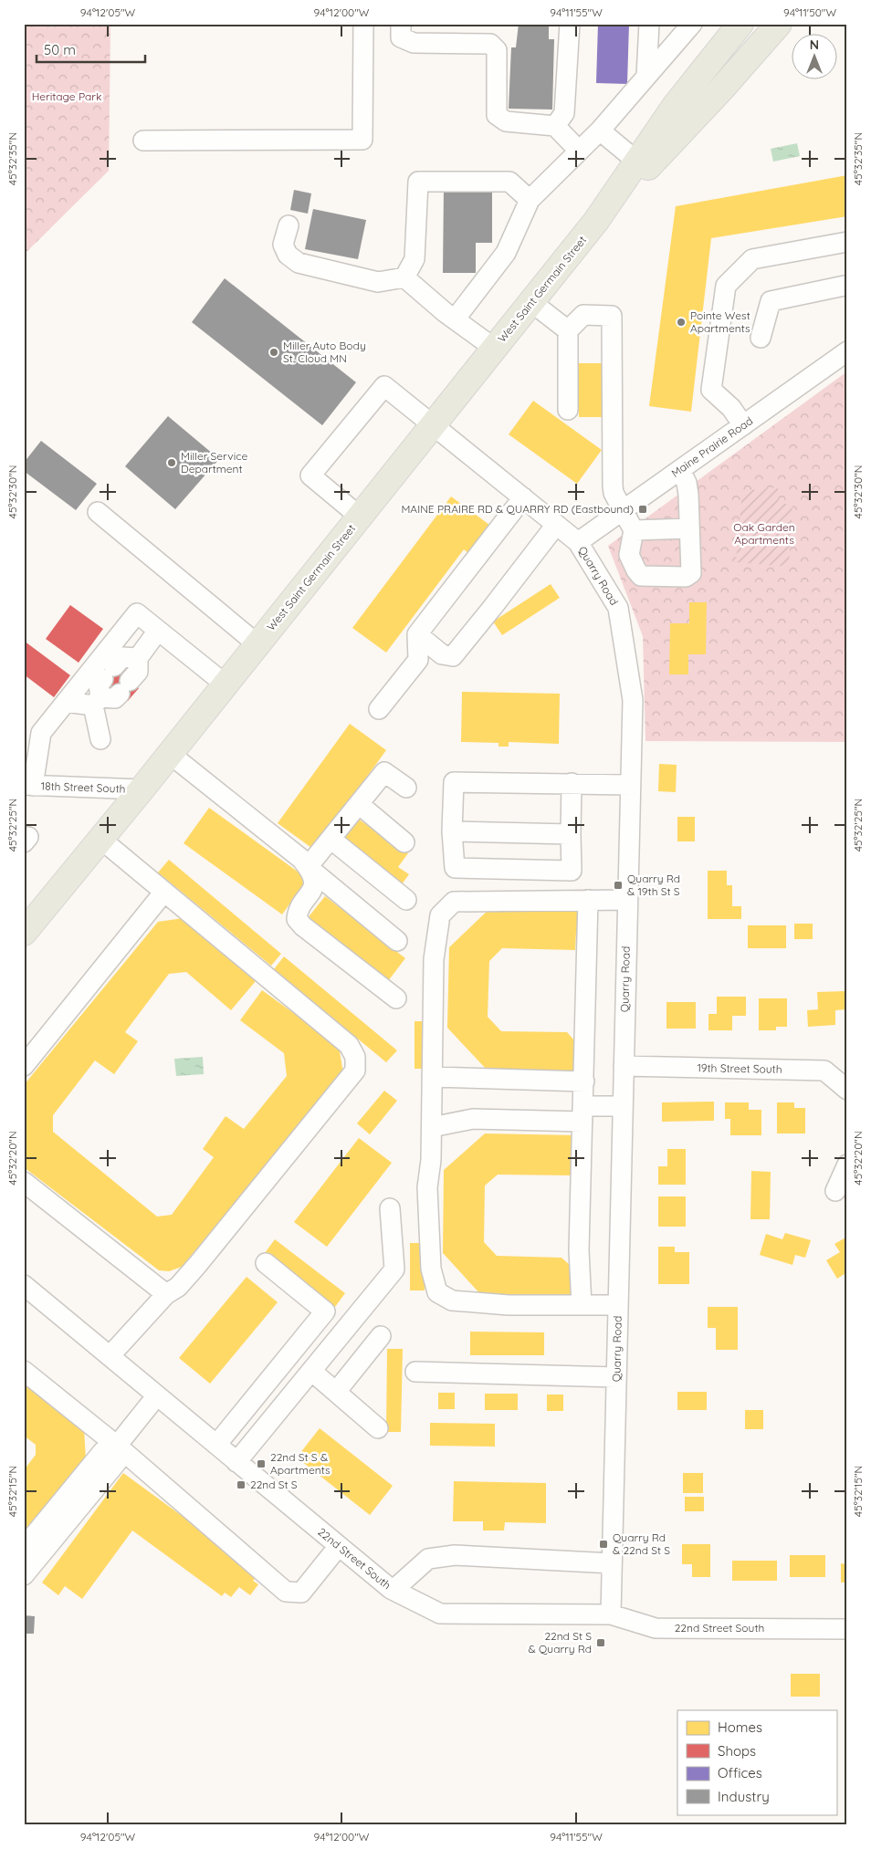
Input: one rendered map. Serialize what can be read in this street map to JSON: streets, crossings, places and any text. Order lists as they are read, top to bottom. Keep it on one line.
{"streets":{"main road":["West Saint Germain Street"],"street":["Maine Prairie Road","Quarry Road","18th Street South","19th Street South","22nd Street South"]},"crossings":[["West Saint Germain Street","Quarry Road"],["West Saint Germain Street","18th Street South"],["Maine Prairie Road","Quarry Road"],["Quarry Road","19th Street South"],["Quarry Road","22nd Street South"]],"parks":["Heritage Park","Oak Garden Apartments"],"places":{"other":["Pointe West Apartments","Miller Auto Body St. Cloud MN","Miller Service Department"],"transit":["MAINE PRAIRE RD & QUARRY RD (Eastbound)","Quarry Rd & 19th St S","22nd St S & Apartments","22nd St S","Quarry Rd & 22nd St S","22nd St S & Quarry Rd"]},"legend":["Homes","Shops","Offices","Industry"],"scale_bar":"50 m","north":"top","coordinates":["94°12'05\"W","94°12'00\"W","94°11'55\"W","94°11'50\"W","45°32'35\"N","45°32'30\"N","45°32'25\"N","45°32'20\"N","45°32'15\"N"]}
